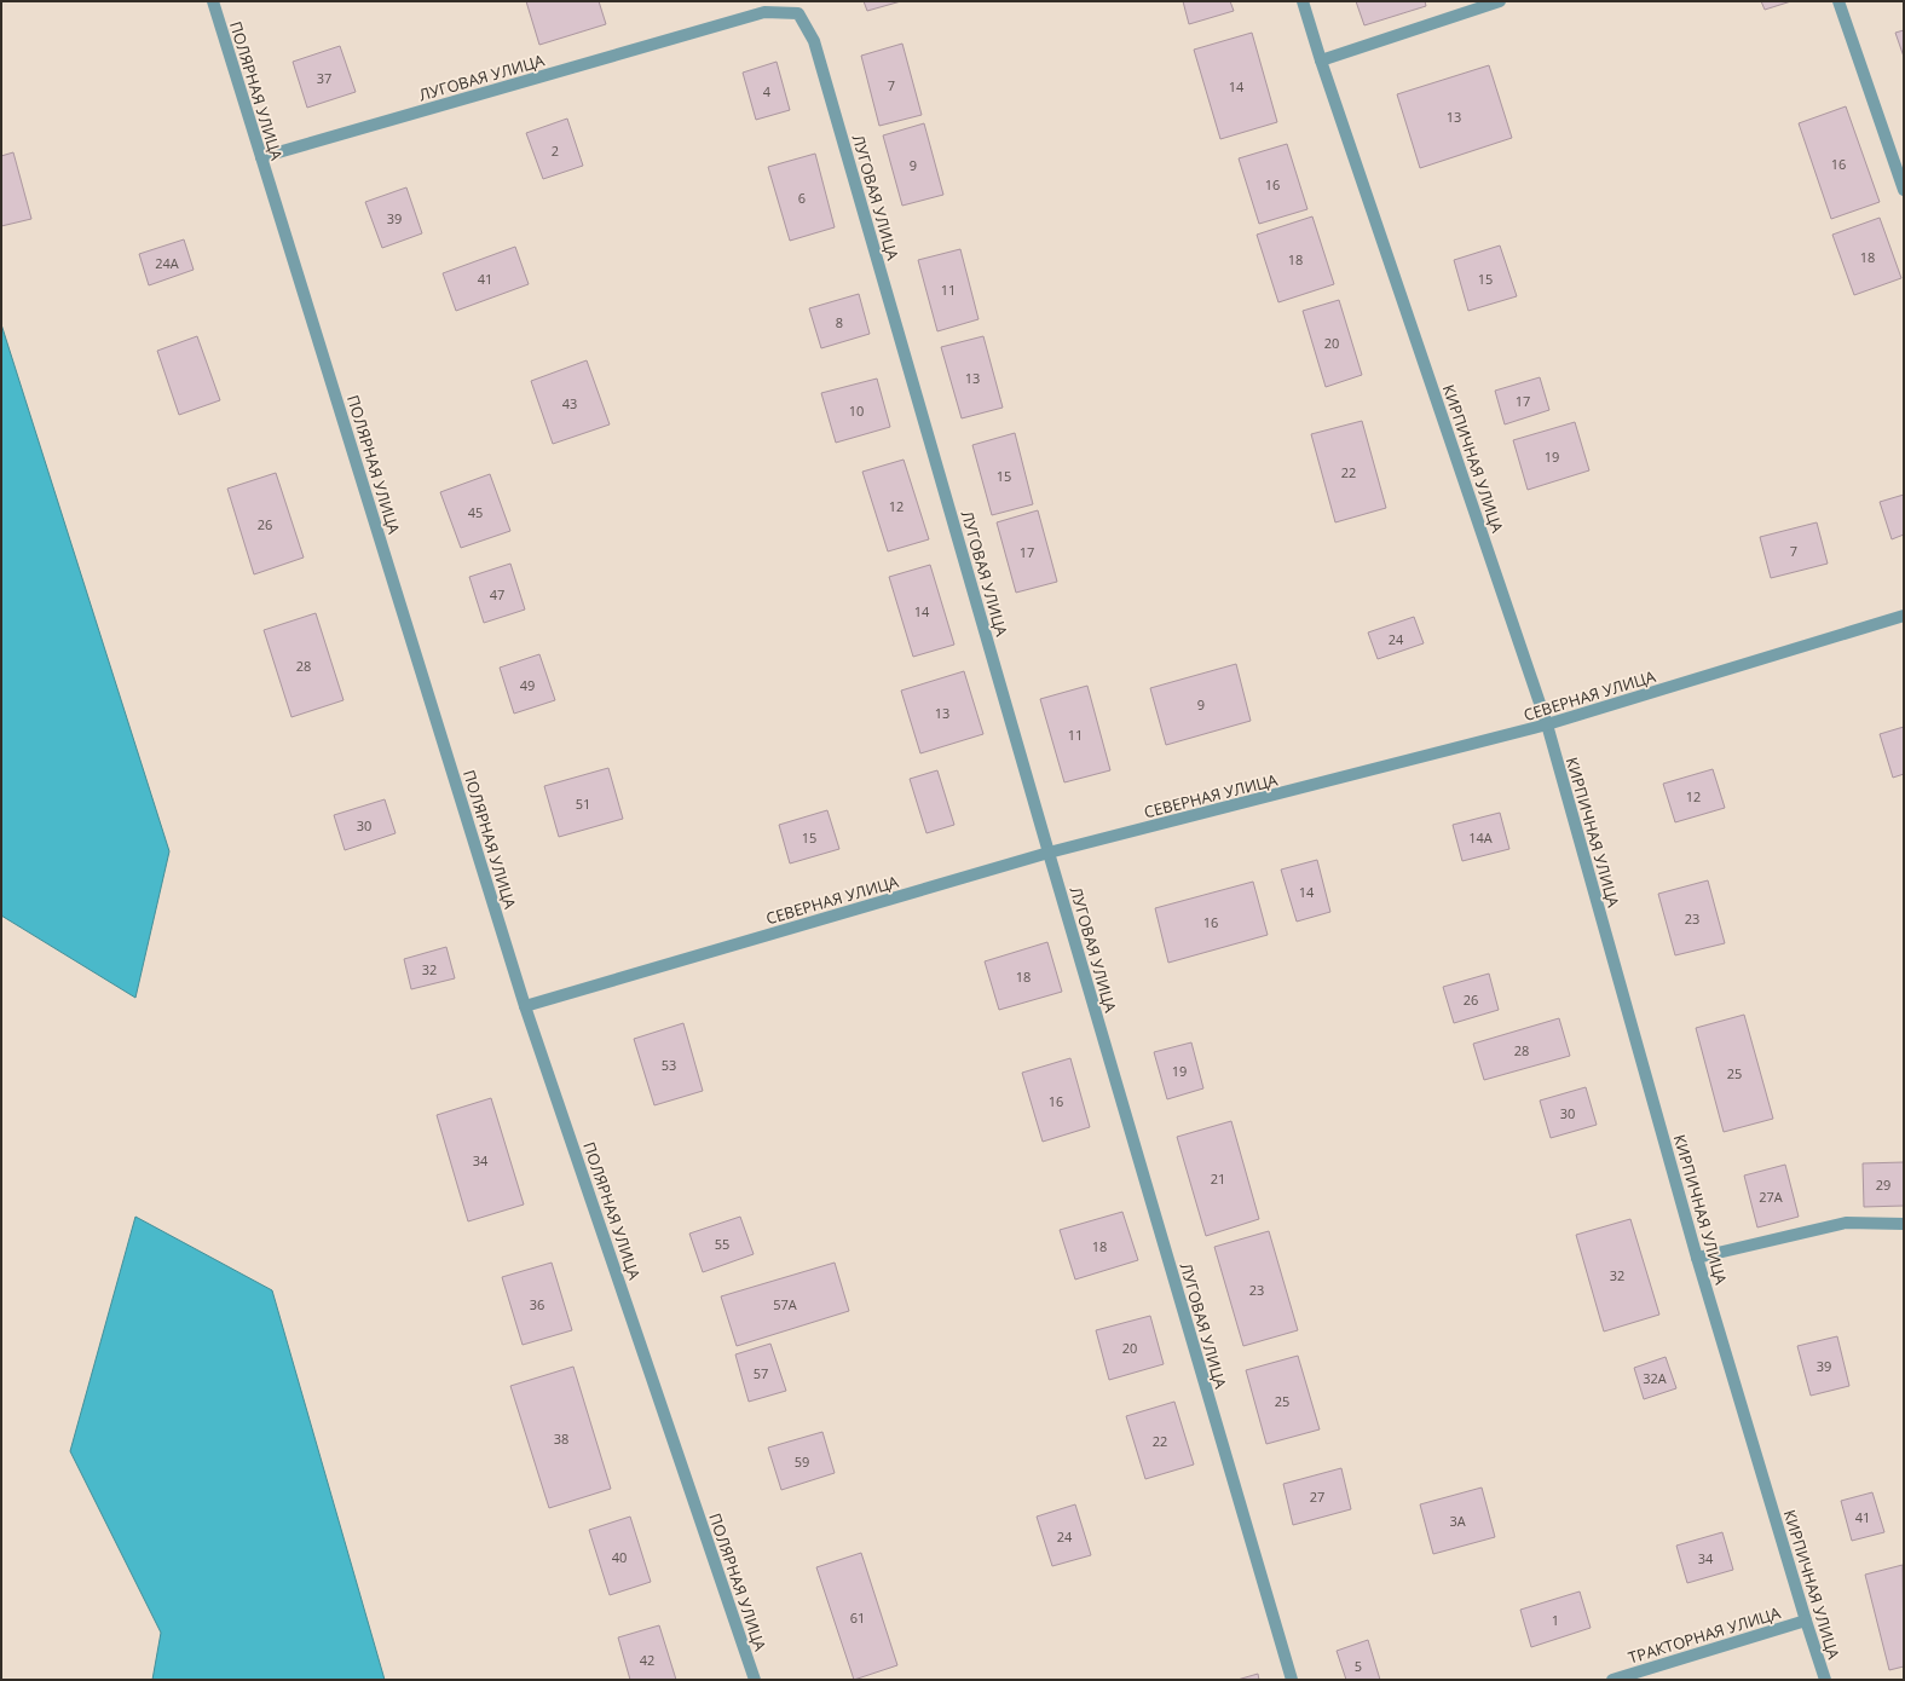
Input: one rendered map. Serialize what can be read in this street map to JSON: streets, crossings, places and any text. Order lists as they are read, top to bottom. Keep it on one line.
{"streets":{"street":["ЛУГОВАЯ УЛИЦА","ПОЛЯРНАЯ УЛИЦА","КИРПИЧНАЯ УЛИЦА","СЕВЕРНАЯ УЛИЦА","ТРАКТОРНАЯ УЛИЦА"]},"crossings":[["ЛУГОВАЯ УЛИЦА","ПОЛЯРНАЯ УЛИЦА"],["ЛУГОВАЯ УЛИЦА","СЕВЕРНАЯ УЛИЦА"],["ПОЛЯРНАЯ УЛИЦА","СЕВЕРНАЯ УЛИЦА"],["КИРПИЧНАЯ УЛИЦА","СЕВЕРНАЯ УЛИЦА"],["КИРПИЧНАЯ УЛИЦА","ТРАКТОРНАЯ УЛИЦА"]],"house_numbers":["37","7","14","4","13","2","16","9","16","6","39","18","18","24А","41","15","11","8","20","13","17","43","10","19","22","15","12","45","26","7","17","47","14","24","28","49","9","13","11","12","51","30","15","14А","14","23","16","32","18","26","28","53","19","25","16","30","34","21","29","27А","55","18","32","23","36","57А","20","39","57","32А","25","38","22","59","27","41","3А","24","40","34","61","1","42","5"]}
